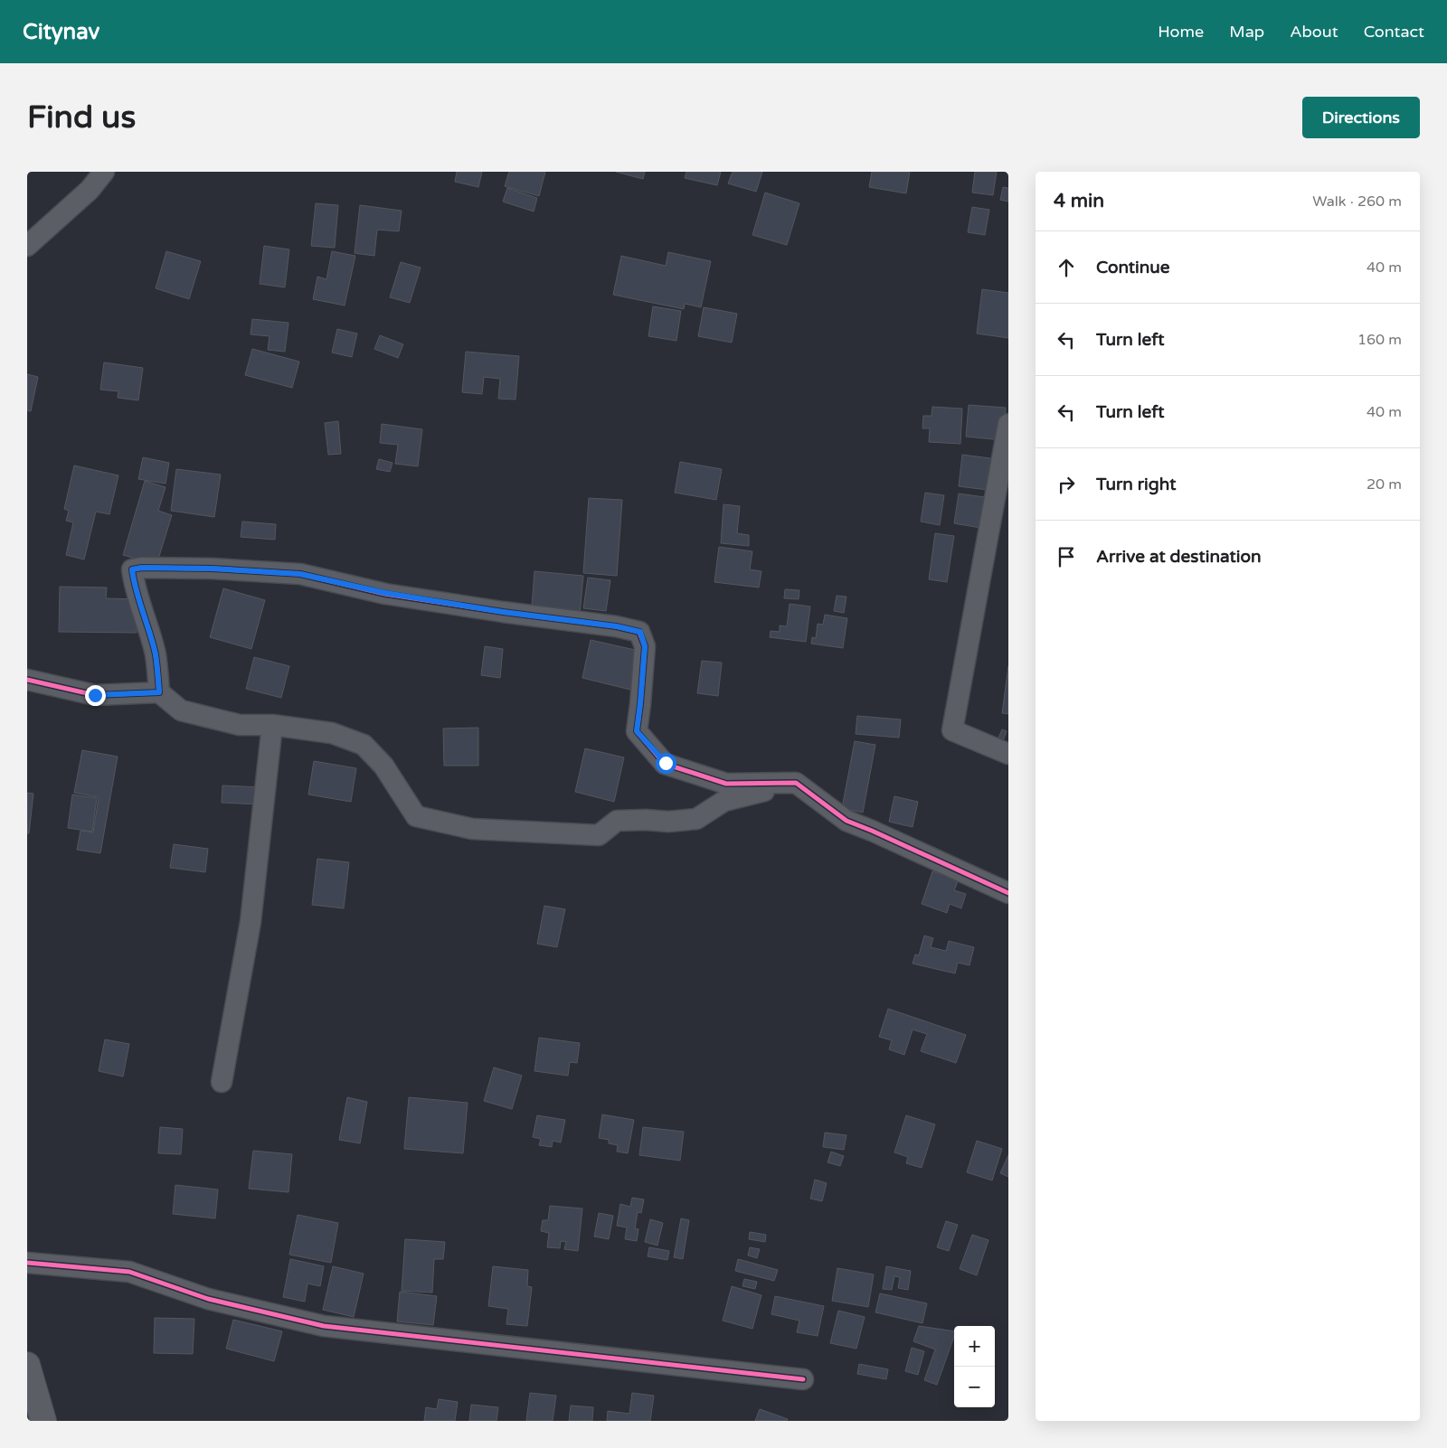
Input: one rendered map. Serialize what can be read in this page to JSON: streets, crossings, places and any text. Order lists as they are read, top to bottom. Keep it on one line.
{"page":{"header":"Citynav","nav":["Home","Map","About","Contact"],"buttons":"Directions","title":"Find us","heading":["4 min","Walk · 260 m"],"list":[["Continue","40 m"],["Turn left","160 m"],["Turn left","40 m"],["Turn right","20 m"],"Arrive at destination"],"map_buttons":["+","−"]}}
